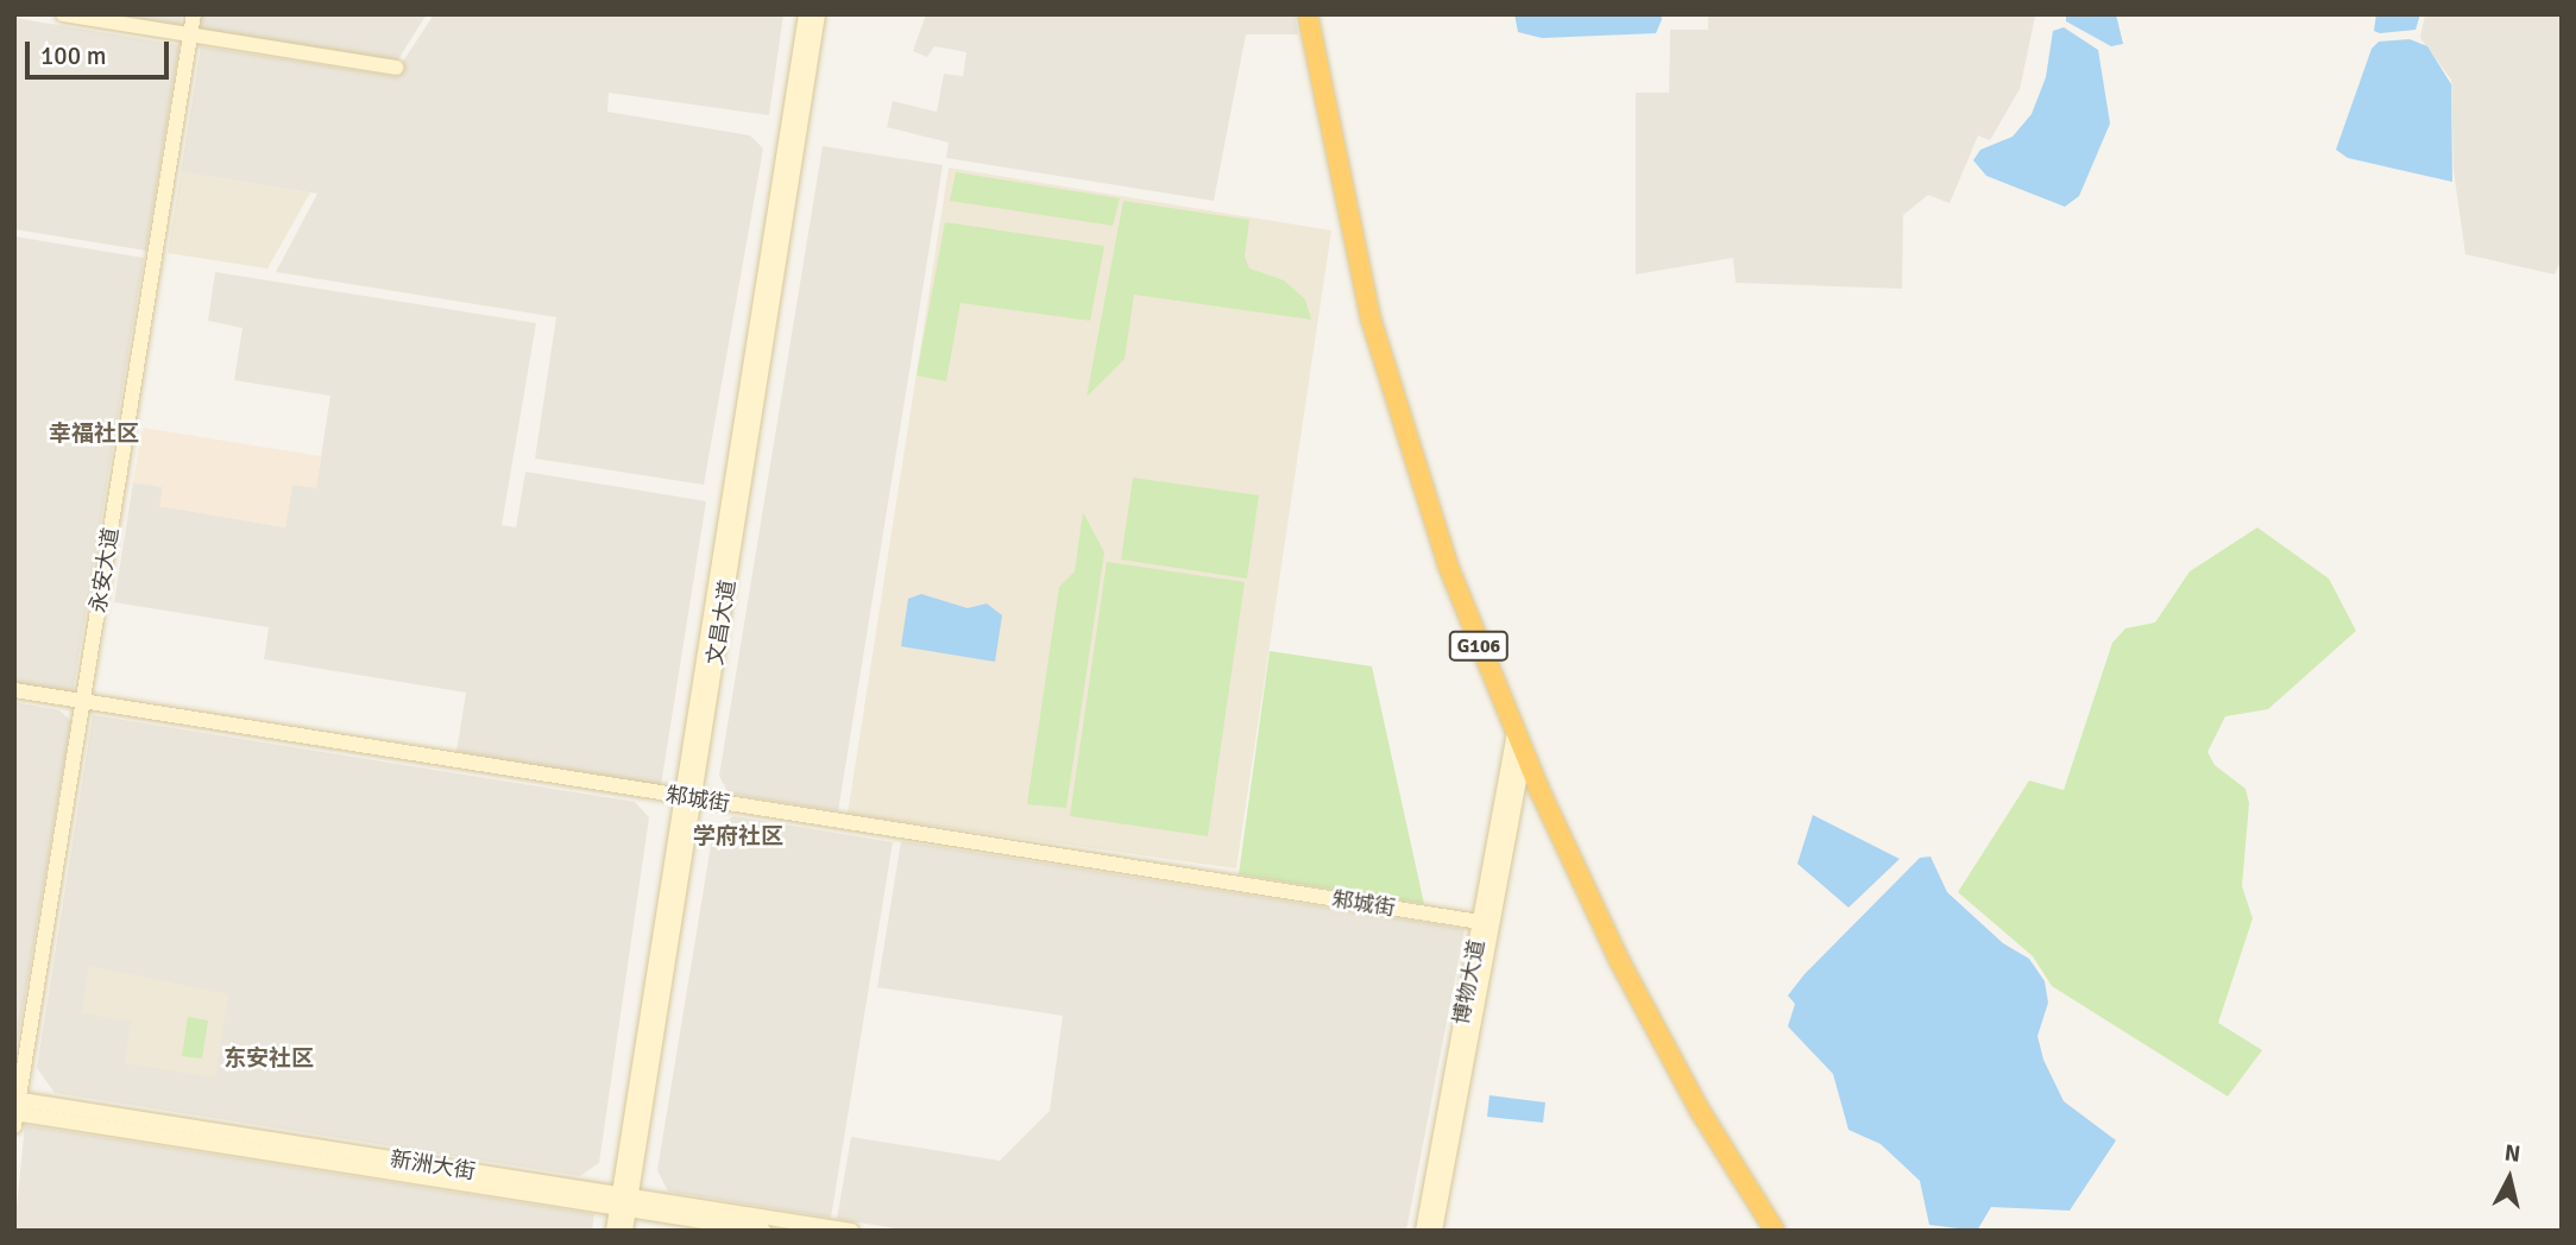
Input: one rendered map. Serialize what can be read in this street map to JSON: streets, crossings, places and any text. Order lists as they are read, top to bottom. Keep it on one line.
{"streets":{"highway":["G106"],"main road":["永安大道","文昌大道","邾城街","博物大道","新洲大街"]},"crossings":[["永安大道","邾城街"],["永安大道","新洲大街"],["文昌大道","邾城街"],["文昌大道","新洲大街"],["G106","博物大道"],["邾城街","博物大道"]],"districts":["幸福社区","学府社区","东安社区"],"scale_bar":"100 m","north":"top"}
